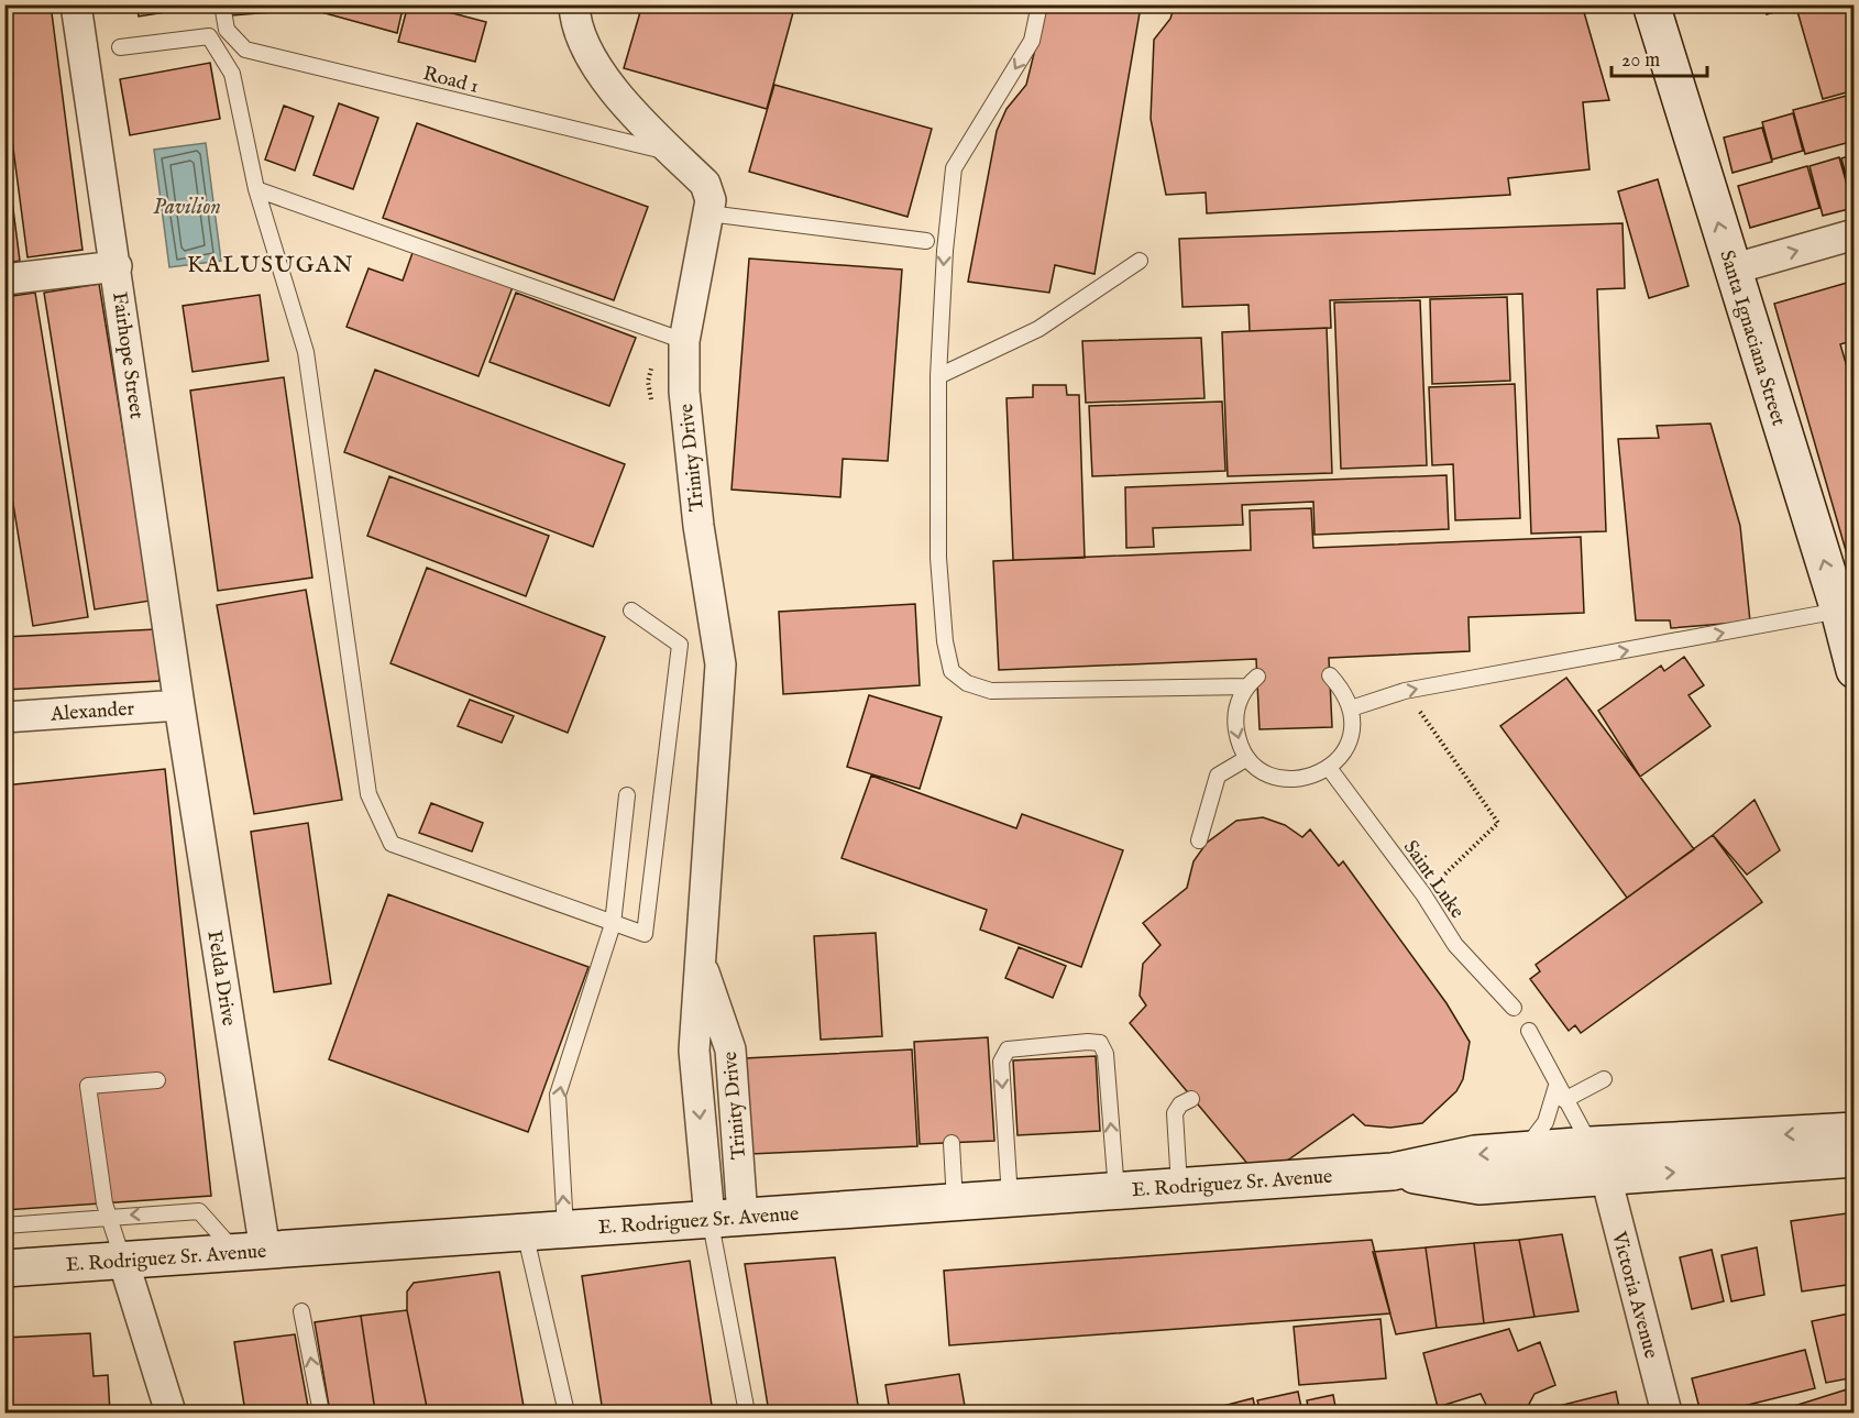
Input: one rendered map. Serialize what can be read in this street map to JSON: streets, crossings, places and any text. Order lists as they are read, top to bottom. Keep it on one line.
{"streets":{"main road":["Santa Ignaciana Street","E. Rodriguez Sr. Avenue"],"street":["Fairhope Street","Trinity Drive","Alexander","Felda Drive","Victoria Avenue"],"lane":["Road 1","Saint Luke"]},"crossings":[["Road 1","Trinity Drive"],["Fairhope Street","Alexander"],["Fairhope Street","Felda Drive"],["Trinity Drive","E. Rodriguez Sr. Avenue"],["Alexander","Felda Drive"],["Felda Drive","E. Rodriguez Sr. Avenue"],["E. Rodriguez Sr. Avenue","Victoria Avenue"]],"one_way":["Santa Ignaciana Street"],"districts":["KALUSUGAN"],"water":["Pavilion"],"scale_bar":"20 m"}
